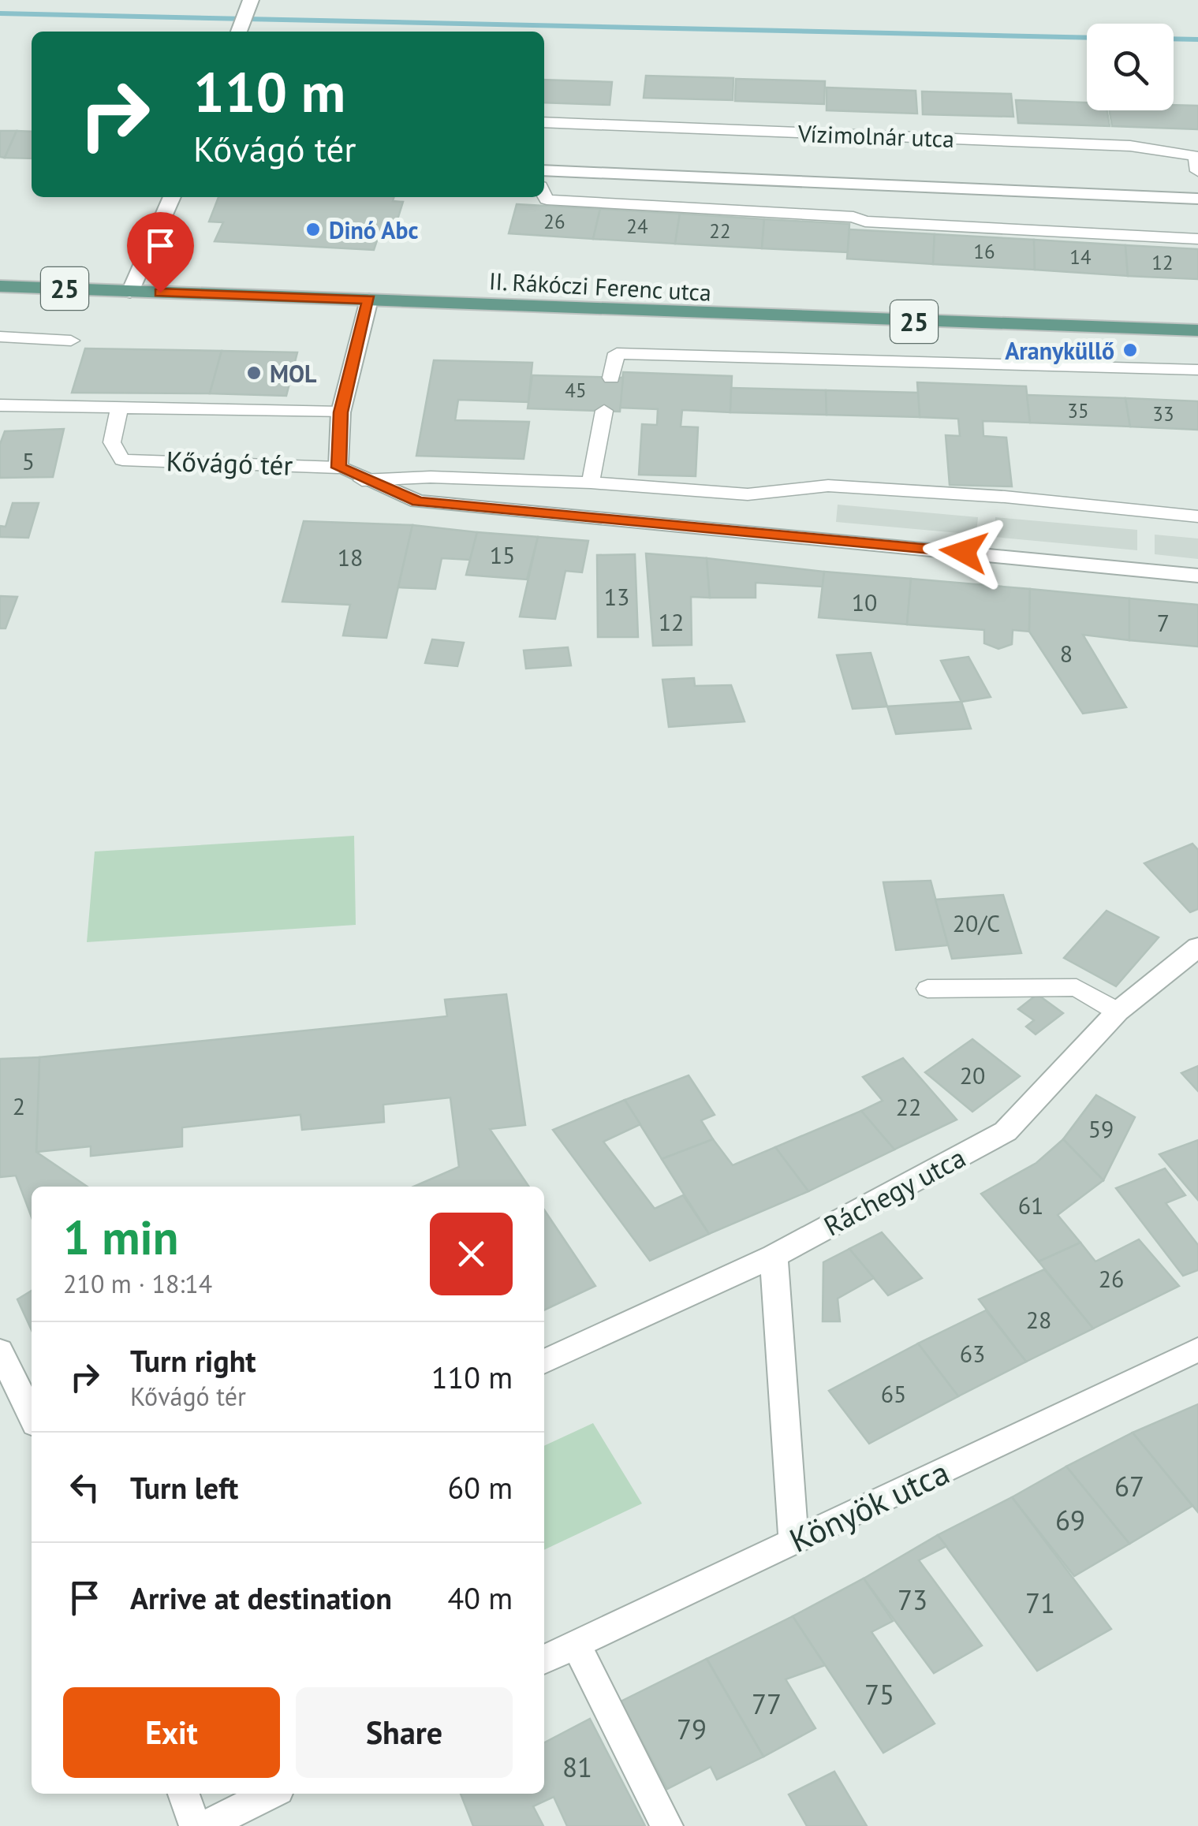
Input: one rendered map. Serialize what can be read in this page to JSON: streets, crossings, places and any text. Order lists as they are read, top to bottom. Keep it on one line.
{"streets":{"main road":["II. Rákóczi Ferenc utca","25"],"street":["Vízimolnár utca","Ráchegy utca","Könyök utca"],"lane":["Kővágó tér"]},"places":["Dinó Abc","Aranyküllő","MOL"],"house_numbers":["26","24","22","16","14","12","45","35","33","5","15","18","13","10","12","7","8","20/C","20","2","22","59","61","26","28","63","65","67","69","73","71","75","77","79","81"],"page":{"turn":["110 m","Kővágó tér"],"heading":["1 min","210 m · 18:14"],"list":[{"name":"Turn right","note":"Kővágó tér","value":"110 m"},{"name":"Turn left","value":"60 m"},{"name":"Arrive at destination","value":"40 m"}],"buttons":["Exit","Share"]}}
